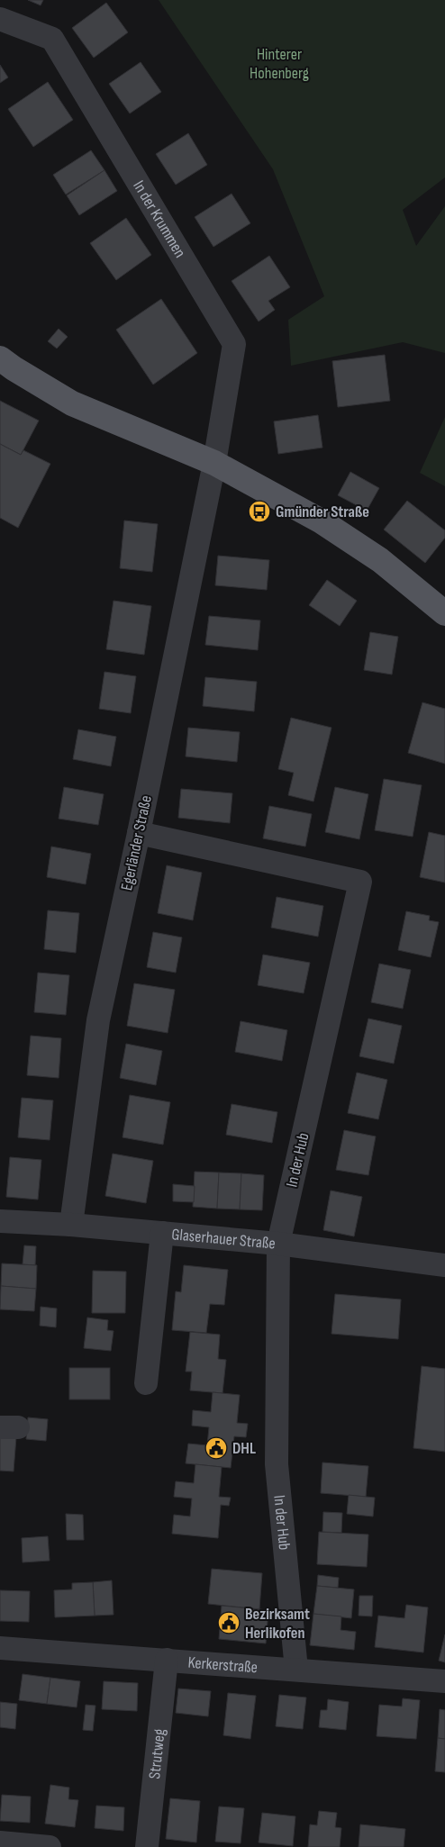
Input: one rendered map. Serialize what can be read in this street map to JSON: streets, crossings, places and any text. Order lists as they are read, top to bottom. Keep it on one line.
{"streets":{"street":["In der Krummen","Egerländer Straße","In der Hub","Glaserhauer Straße","Kerkerstraße","Strutweg"]},"crossings":[["In der Krummen","Egerländer Straße"],["Egerländer Straße","In der Hub"],["Egerländer Straße","Glaserhauer Straße"],["In der Hub","Glaserhauer Straße"],["In der Hub","Kerkerstraße"],["Kerkerstraße","Strutweg"]],"parks":["Hinterer Hohenberg"],"places":{"bus stop":["Gmünder Straße"],"public building":["DHL","Bezirksamt Herlikofen"]}}
